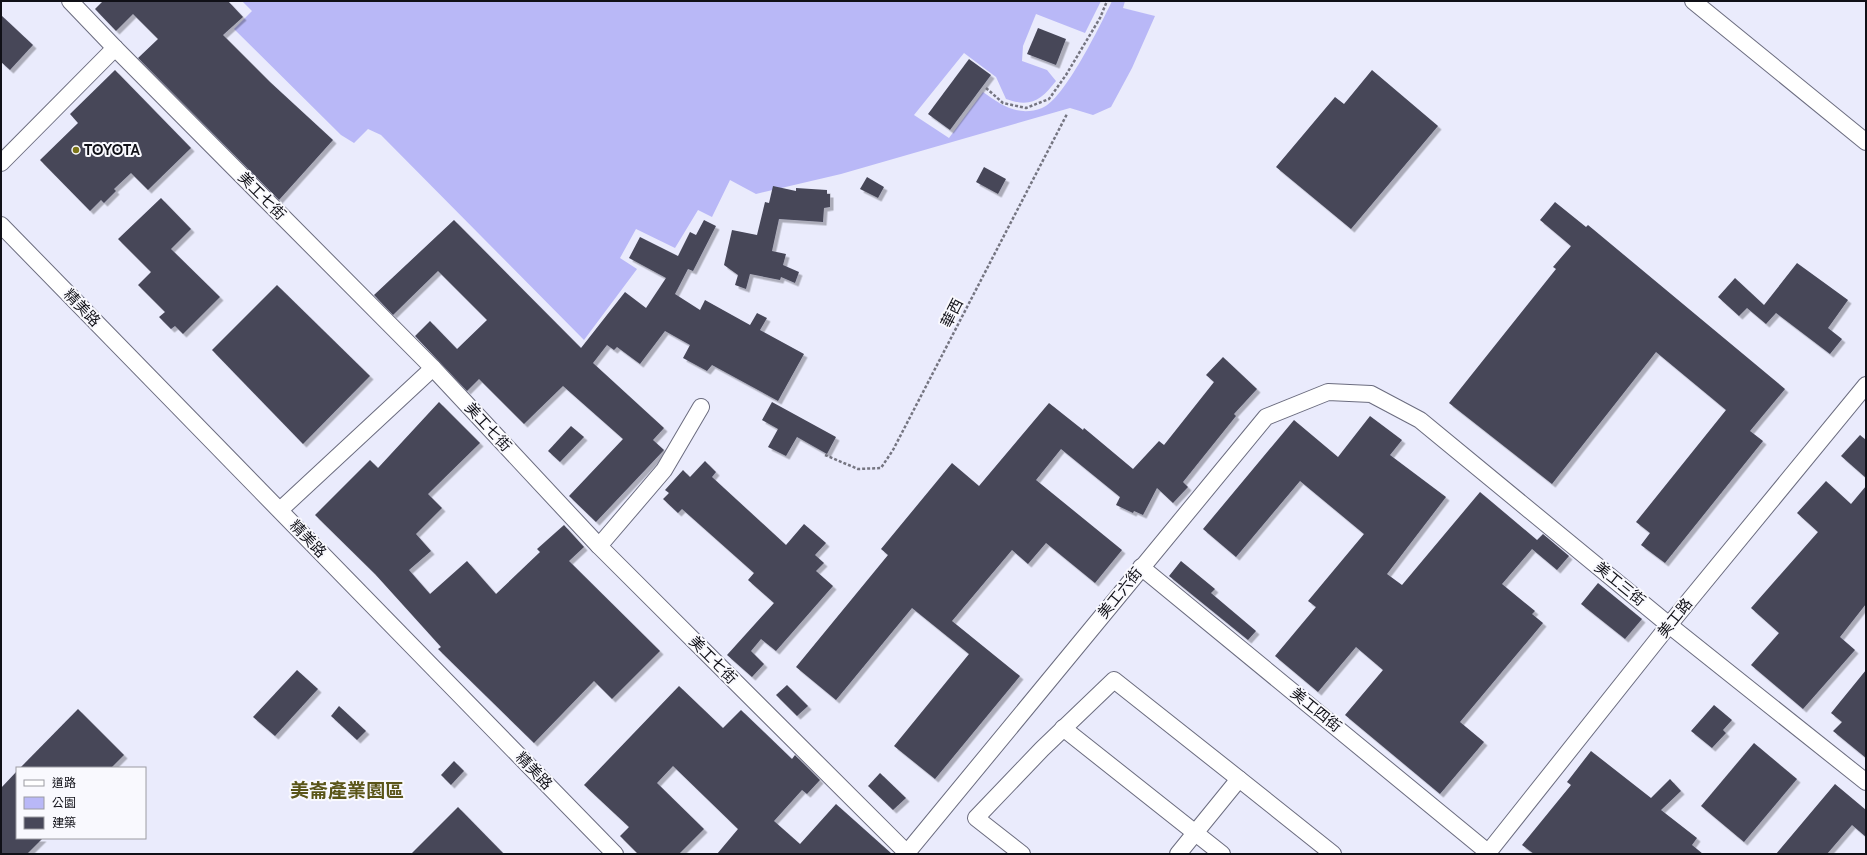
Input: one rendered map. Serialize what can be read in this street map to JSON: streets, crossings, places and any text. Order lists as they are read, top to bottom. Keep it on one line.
{"streets":{"street":["美工七街","精美路","美工三街","美工六街","美工路","美工四街"],"path":["華西"]},"crossings":[["美工七街","美工六街"],["美工三街","美工六街"],["美工三街","美工路"],["美工六街","美工四街"],["美工路","美工四街"]],"districts":["美崙產業園區"],"places":["TOYOTA"],"legend":["道路","公園","建築"]}
